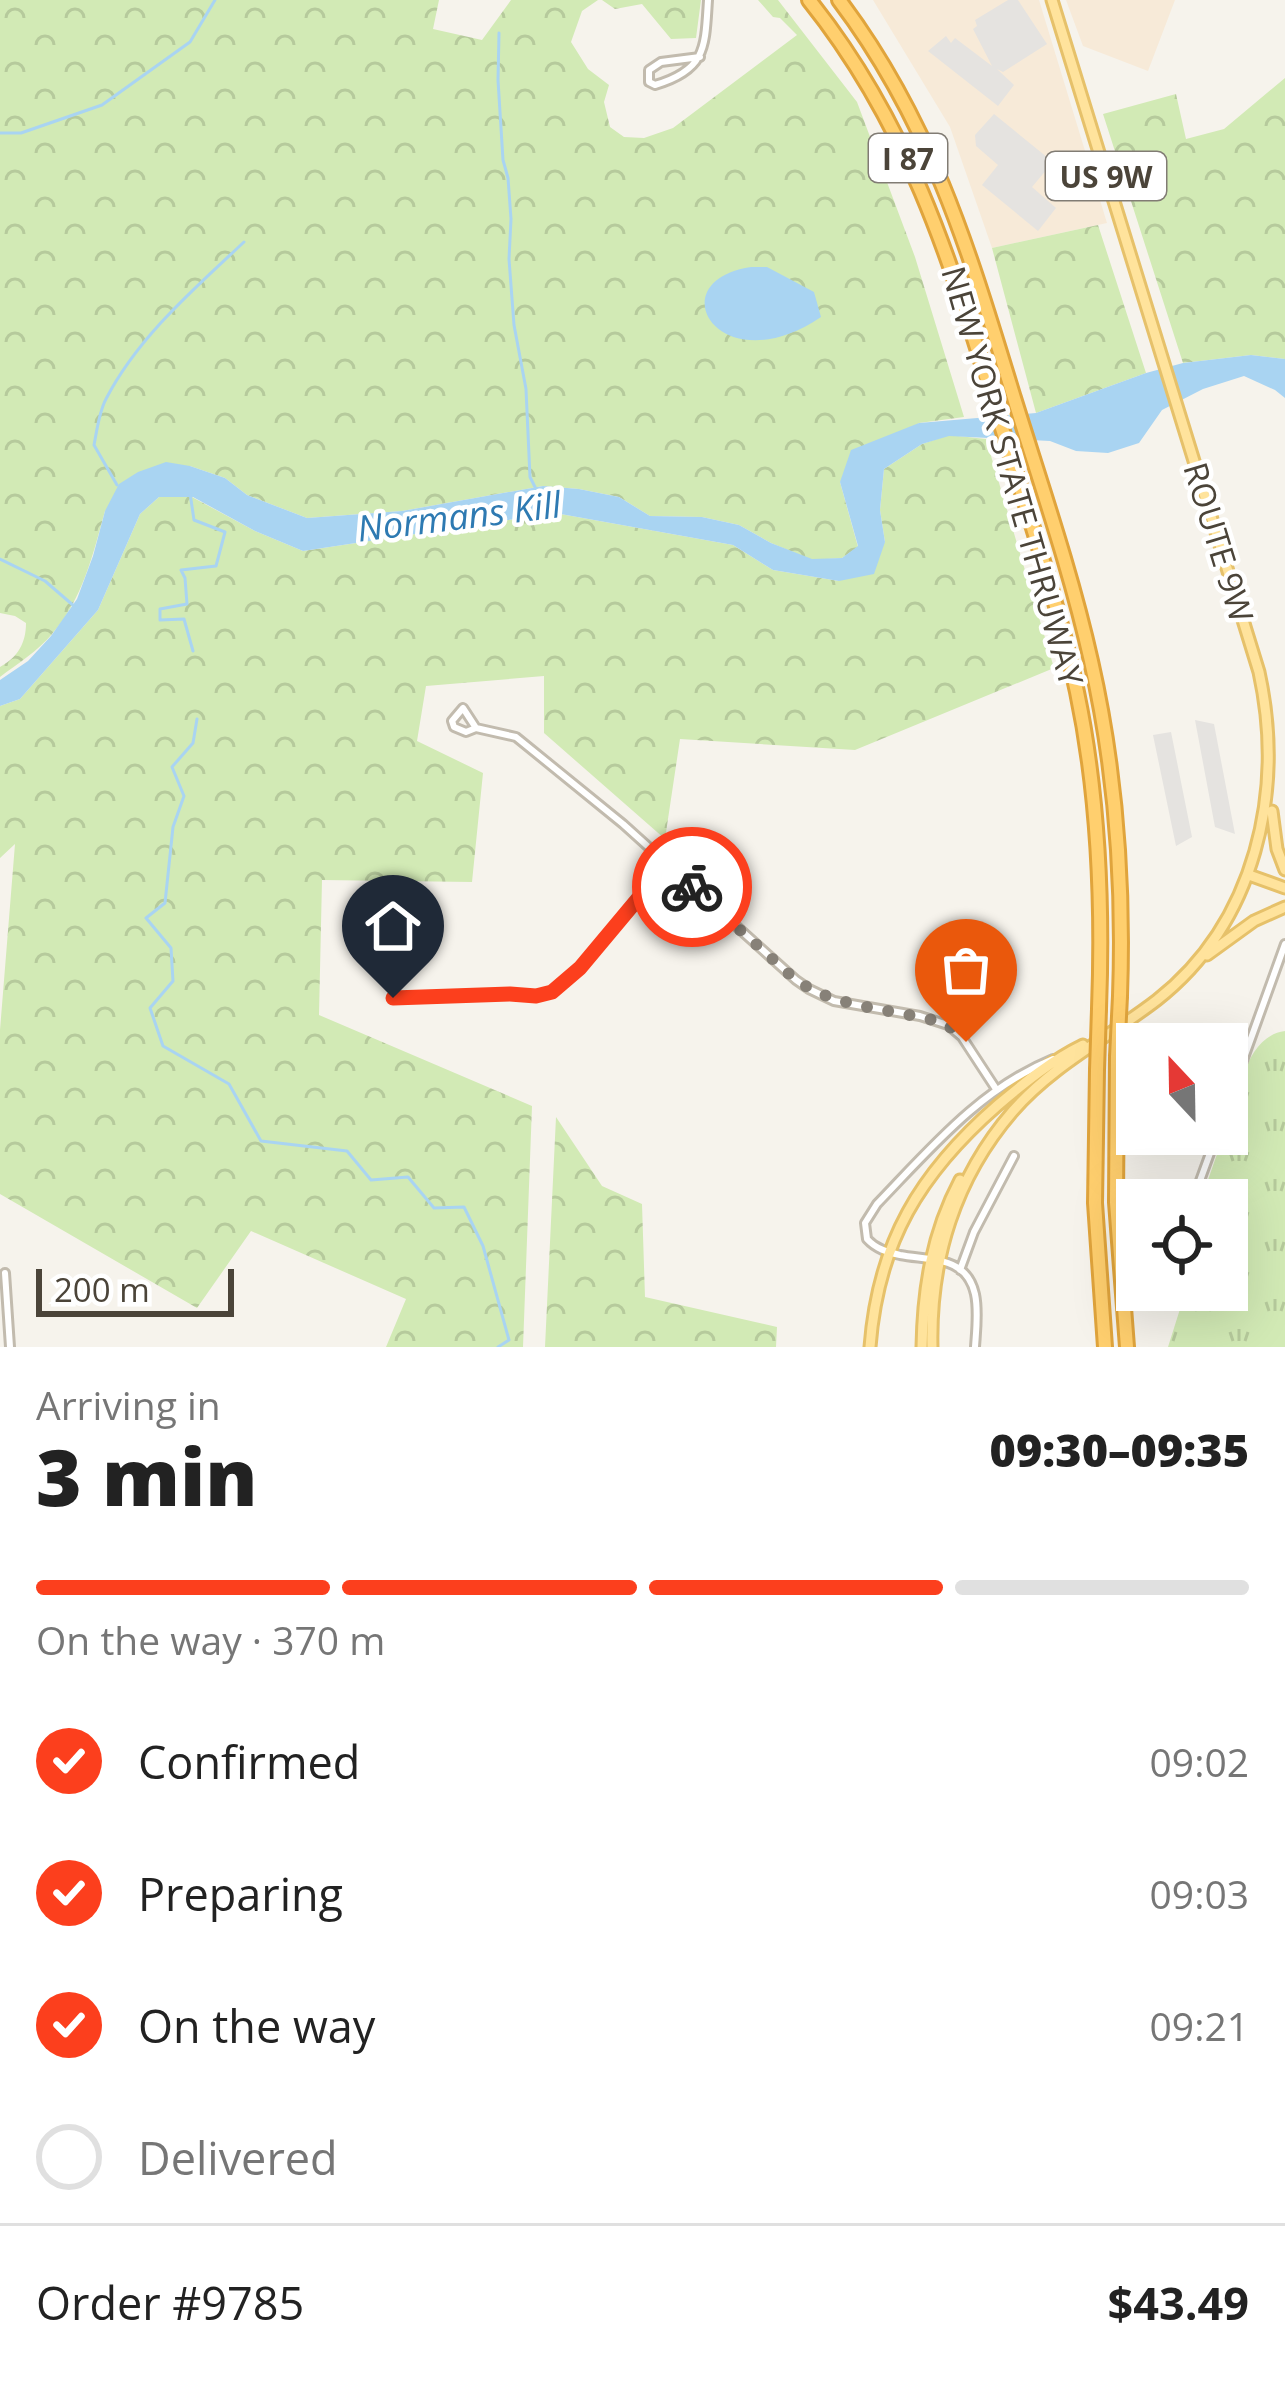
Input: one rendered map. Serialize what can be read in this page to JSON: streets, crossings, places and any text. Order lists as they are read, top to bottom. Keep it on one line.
{"streets":{"highway":["I 87","NEW YORK STATE THRUWAY"],"main road":["US 9W","ROUTE 9W"]},"crossings":[["US 9W","ROUTE 9W"]],"water":["Normans Kill"],"scale_bar":"200 m","north":"top","page":{"scale":"200 m","heading":["3 min","Arriving in","09:30–09:35"],"panel":["Order #9785","$43.49"],"bar":"On the way · 370 m","list":[["Confirmed","09:02"],["Preparing","09:03"],["On the way","09:21"],"Delivered"]}}
